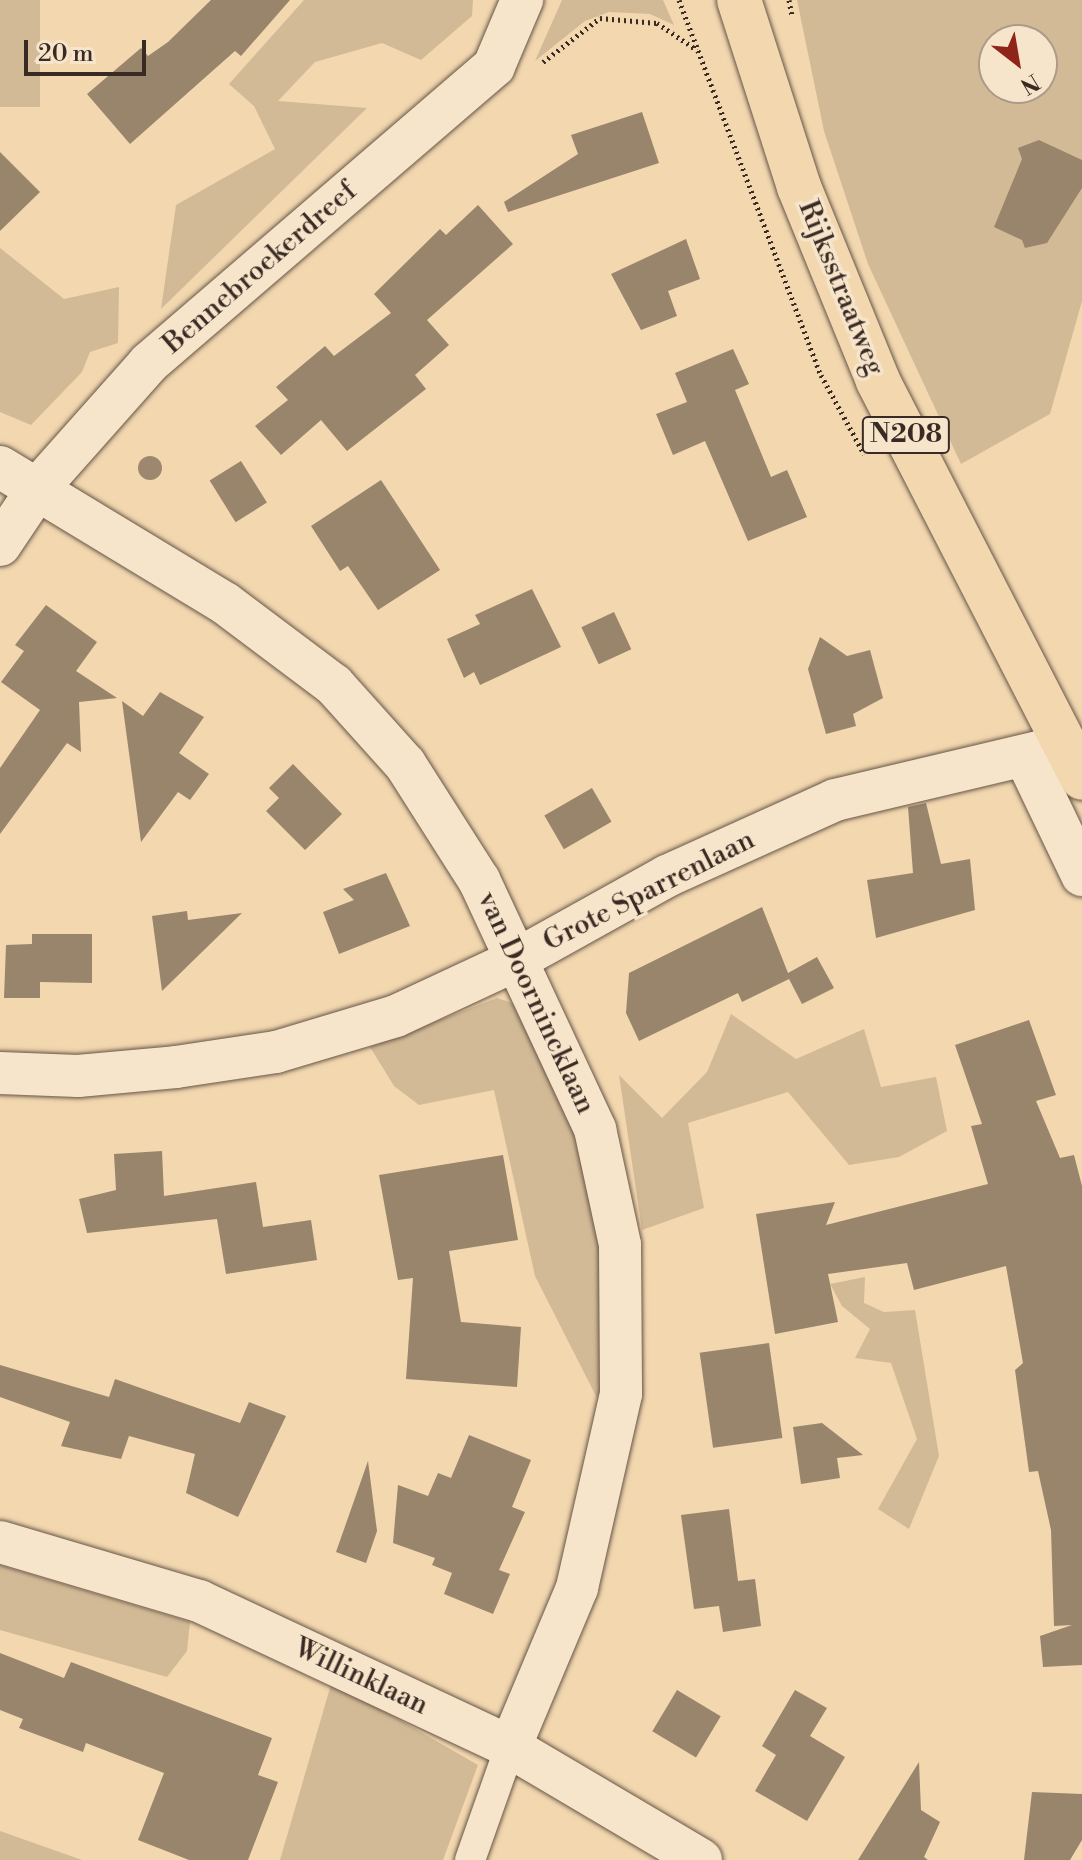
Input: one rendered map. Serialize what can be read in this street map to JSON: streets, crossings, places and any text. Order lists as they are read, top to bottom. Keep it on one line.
{"streets":{"main road":["Rijksstraatweg","N208"],"street":["Bennebroekerdreef","Grote Sparrenlaan","van Doornincklaan","Willinklaan"]},"crossings":[["Bennebroekerdreef","van Doornincklaan"],["Rijksstraatweg","Grote Sparrenlaan"],["Grote Sparrenlaan","van Doornincklaan"],["van Doornincklaan","Willinklaan"]],"scale_bar":"20 m","north":"bottom right"}
